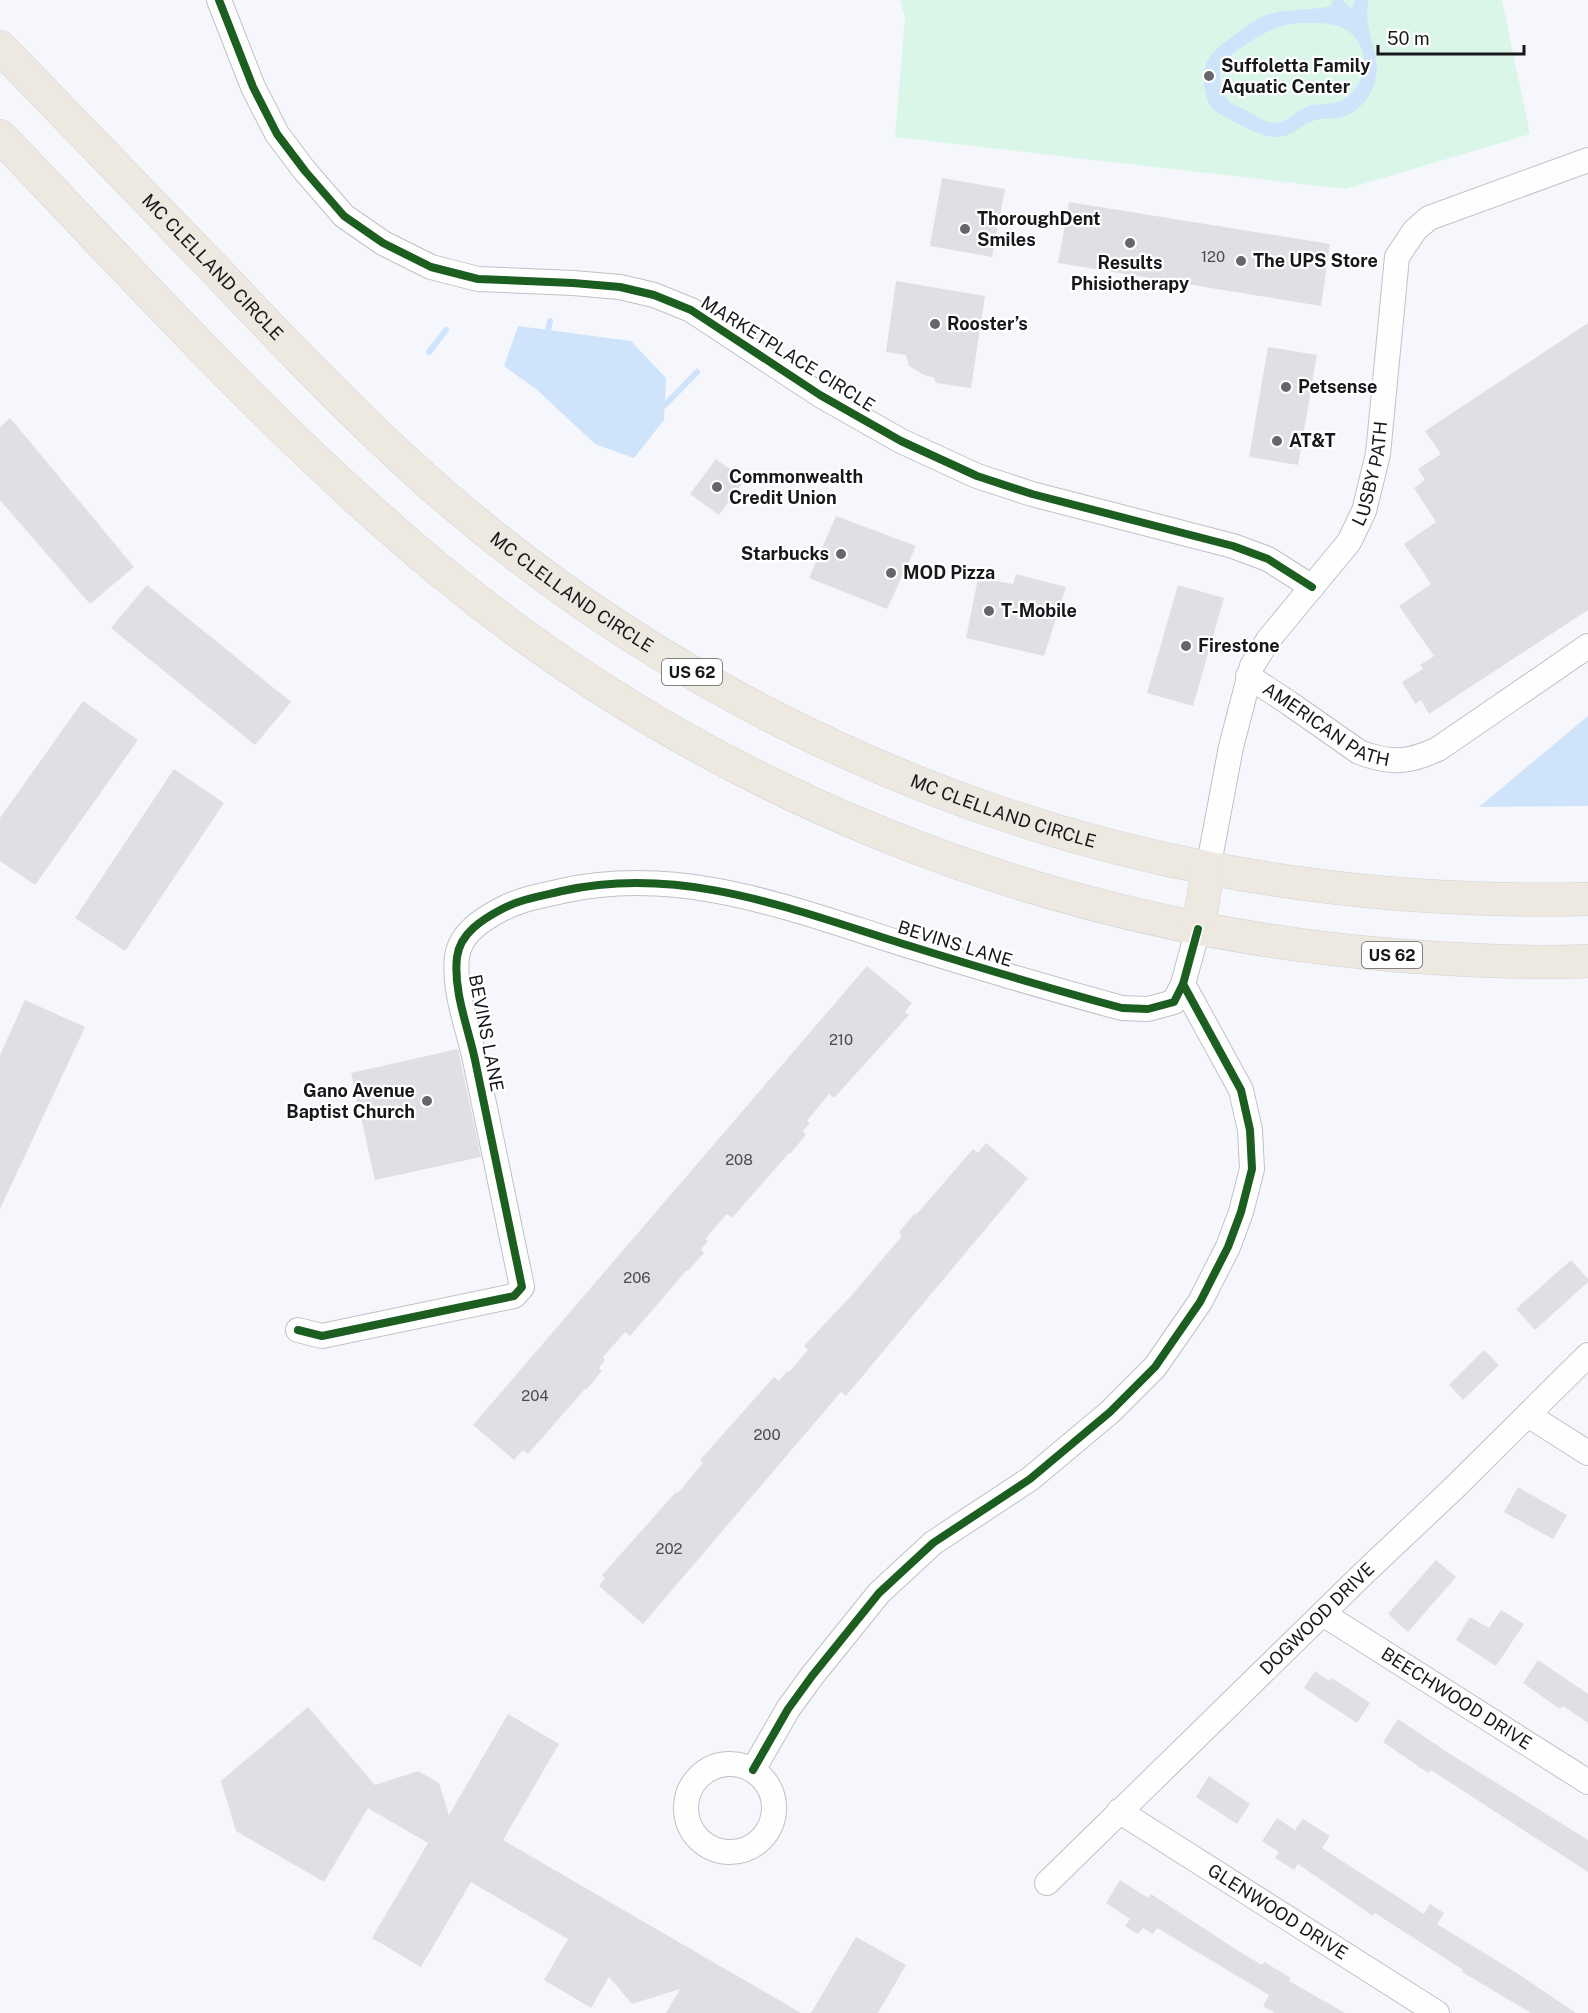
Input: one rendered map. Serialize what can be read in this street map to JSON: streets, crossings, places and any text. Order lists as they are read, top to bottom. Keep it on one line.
{"streets":{"highway":["MC CLELLAND CIRCLE","US 62"],"street":["MARKETPLACE CIRCLE","LUSBY PATH","AMERICAN PATH","BEVINS LANE","DOGWOOD DRIVE","BEECHWOOD DRIVE","GLENWOOD DRIVE"]},"crossings":[["MC CLELLAND CIRCLE","LUSBY PATH"],["MARKETPLACE CIRCLE","LUSBY PATH"],["LUSBY PATH","AMERICAN PATH"],["US 62","BEVINS LANE"],["DOGWOOD DRIVE","BEECHWOOD DRIVE"],["DOGWOOD DRIVE","GLENWOOD DRIVE"]],"places":["Suffoletta Family Aquatic Center","ThoroughDent Smiles","Results Phisiotherapy","The UPS Store","Rooster’s","Petsense","AT&T","Commonwealth Credit Union","Starbucks","MOD Pizza","T-Mobile","Firestone","Gano Avenue Baptist Church"],"house_numbers":["120","210","208","206","204","200","202"],"scale_bar":"50 m"}
